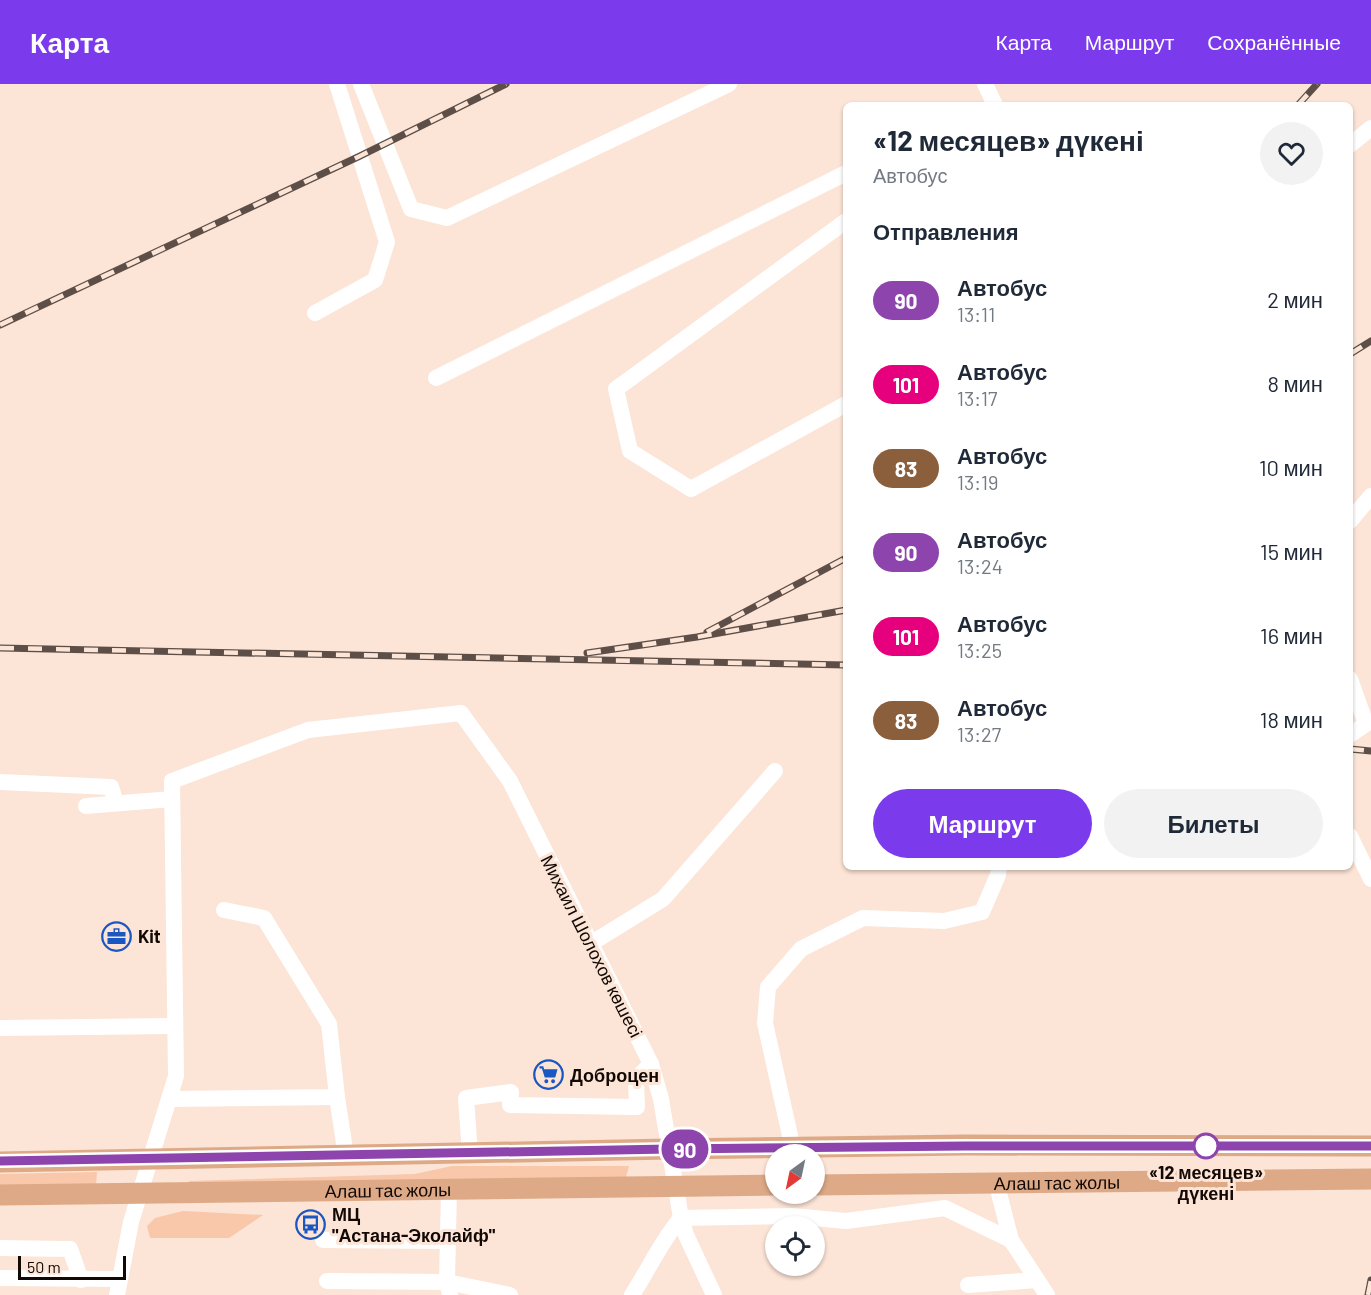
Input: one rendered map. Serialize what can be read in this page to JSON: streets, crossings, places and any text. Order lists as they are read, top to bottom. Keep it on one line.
{"streets":{"main road":["Алаш тас жолы"],"street":["Михаил Шолохов көшесі"]},"crossings":[["Михаил Шолохов көшесі","Алаш тас жолы"]],"places":{"office":["Kit"],"supermarket":["Доброцен"],"other":["«12 месяцев» дүкені"],"bus stop":["МЦ \"Астана-Эколайф\""]},"lines":["bus line 90"],"scale_bar":"50 m","north":"bottom left","page":{"header":"Карта","nav":["Карта","Маршрут","Сохранённые"],"on_map":"90","heading":[["«12 месяцев» дүкені","Автобус"],"Отправления"],"list":[{"mark":"90","name":"Автобус","note":"13:11","value":"2 мин"},{"mark":"101","name":"Автобус","note":"13:17","value":"8 мин"},{"mark":"83","name":"Автобус","note":"13:19","value":"10 мин"},{"mark":"90","name":"Автобус","note":"13:24","value":"15 мин"},{"mark":"101","name":"Автобус","note":"13:25","value":"16 мин"},{"mark":"83","name":"Автобус","note":"13:27","value":"18 мин"}],"buttons":["Маршрут","Билеты"],"scale":"50 m"}}
